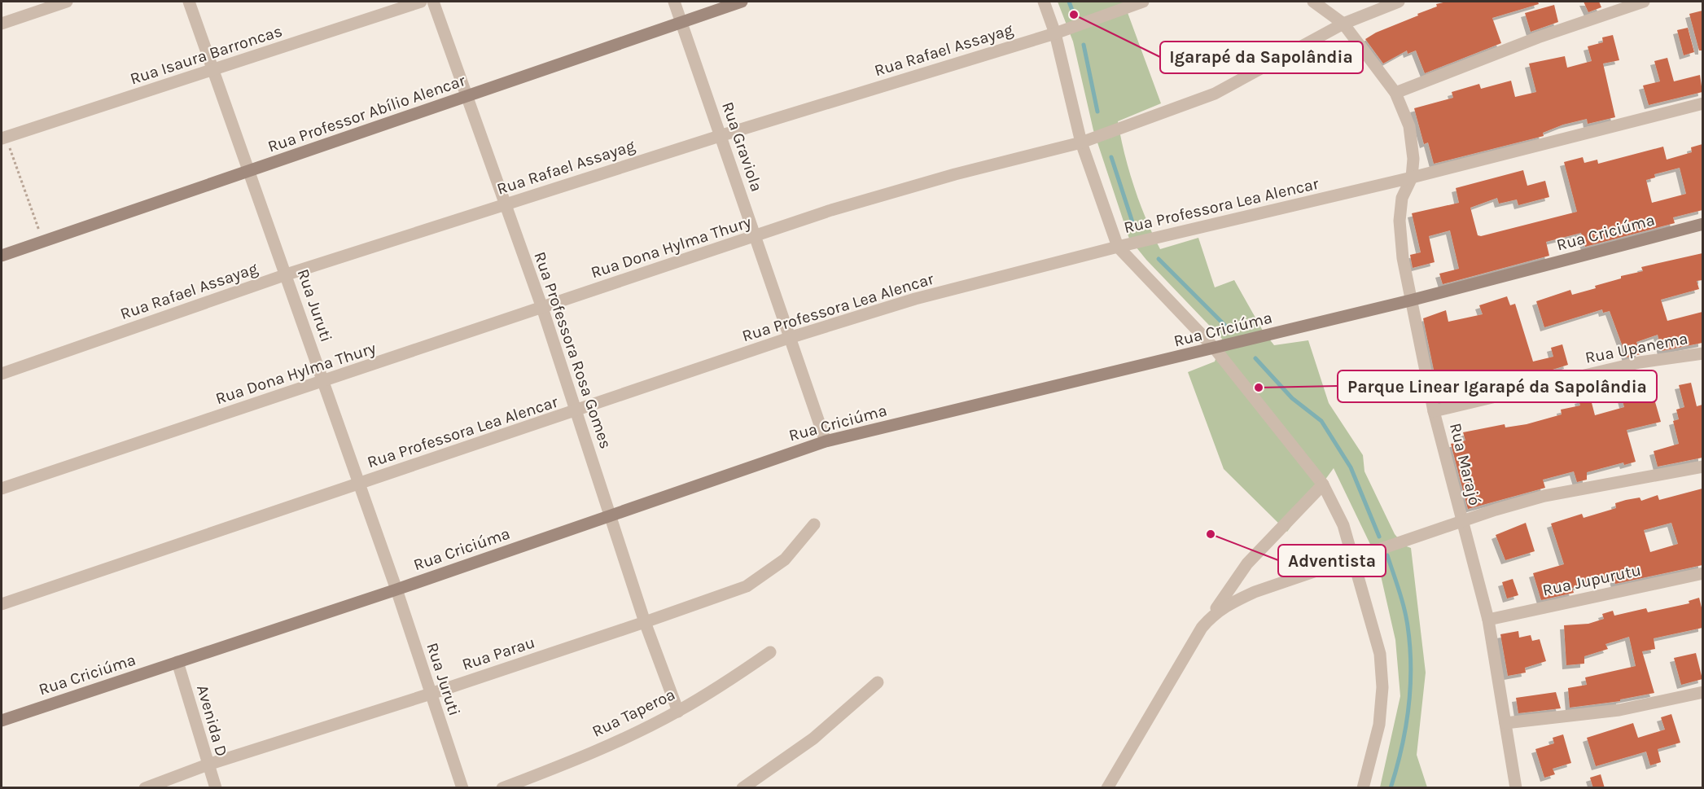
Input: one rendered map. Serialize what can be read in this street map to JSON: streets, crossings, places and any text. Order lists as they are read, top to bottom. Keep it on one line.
{"streets":{"street":["Rua Rafael Assayag","Rua Isaura Barroncas","Rua Professor Abílio Alencar","Rua Graviola","Rua Professora Lea Alencar","Rua Criciúma","Rua Dona Hylma Thury","Rua Juruti","Rua Upanema","Rua Professora Rosa Gomes","Rua Marajó","Rua Jupurutu","Rua Parau","Rua Taperoa","Avenida D"]},"crossings":[["Rua Rafael Assayag","Rua Graviola"],["Rua Rafael Assayag","Rua Juruti"],["Rua Rafael Assayag","Rua Professora Rosa Gomes"],["Rua Isaura Barroncas","Rua Juruti"],["Rua Professor Abílio Alencar","Rua Graviola"],["Rua Professor Abílio Alencar","Rua Juruti"],["Rua Professor Abílio Alencar","Rua Professora Rosa Gomes"],["Rua Graviola","Rua Professora Lea Alencar"],["Rua Graviola","Rua Criciúma"],["Rua Graviola","Rua Dona Hylma Thury"],["Rua Professora Lea Alencar","Rua Juruti"],["Rua Professora Lea Alencar","Rua Professora Rosa Gomes"],["Rua Professora Lea Alencar","Rua Marajó"],["Rua Criciúma","Rua Juruti"],["Rua Criciúma","Rua Professora Rosa Gomes"],["Rua Criciúma","Rua Marajó"],["Rua Criciúma","Avenida D"],["Rua Dona Hylma Thury","Rua Juruti"],["Rua Dona Hylma Thury","Rua Professora Rosa Gomes"],["Rua Dona Hylma Thury","Rua Marajó"],["Rua Juruti","Rua Parau"],["Rua Upanema","Rua Marajó"],["Rua Professora Rosa Gomes","Rua Parau"],["Rua Professora Rosa Gomes","Rua Taperoa"],["Rua Marajó","Rua Jupurutu"],["Rua Parau","Avenida D"]],"places":["Igarapé da Sapolândia","Parque Linear Igarapé da Sapolândia","Adventista"]}
